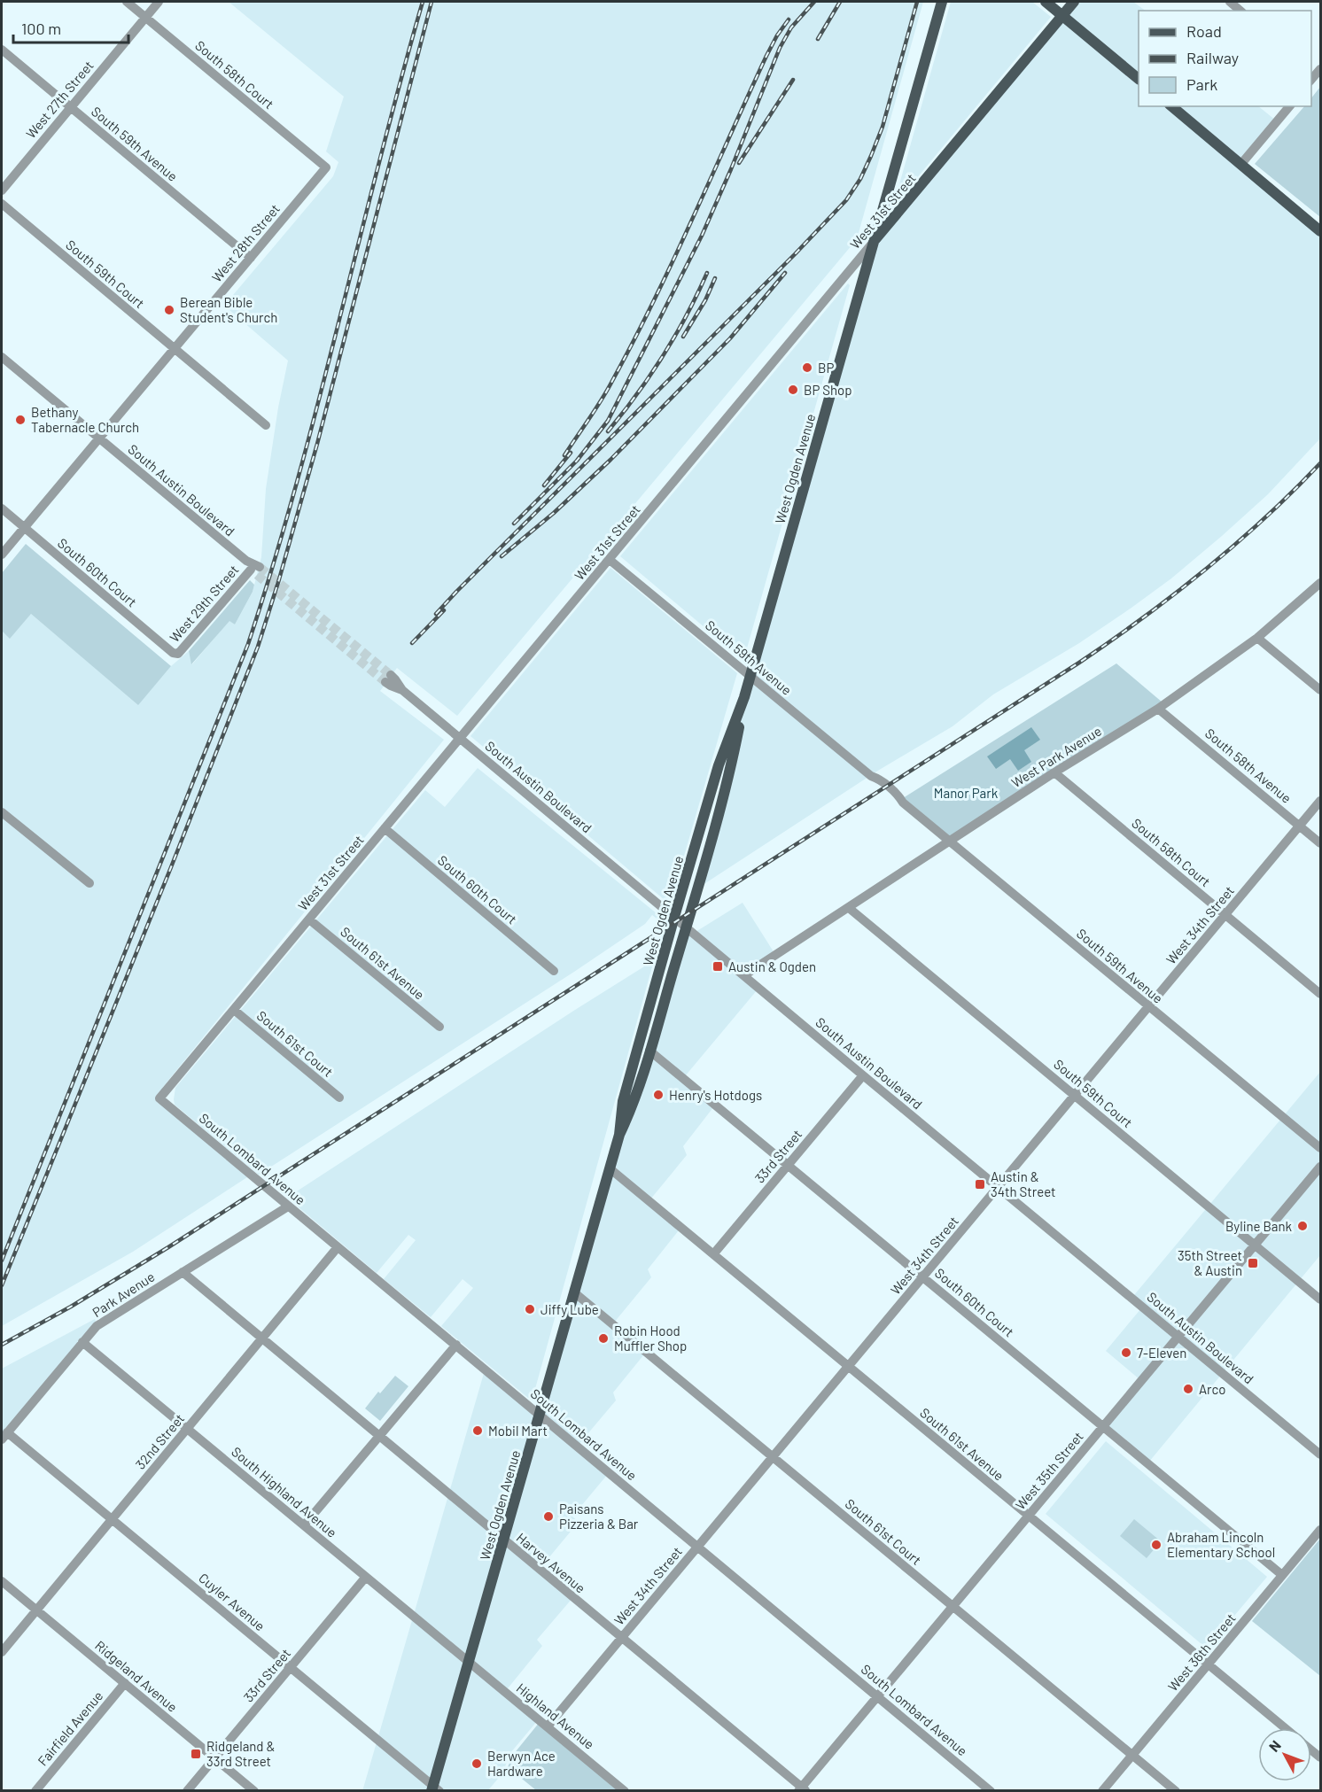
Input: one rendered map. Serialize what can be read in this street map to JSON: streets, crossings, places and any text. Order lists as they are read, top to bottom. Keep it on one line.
{"streets":{"main road":["West 31st Street","West Ogden Avenue"],"street":["South 58th Court","West 27th Street","South 59th Avenue","West 28th Street","South 59th Court","South Austin Boulevard","South 60th Court","West 29th Street","West Park Avenue","South 58th Avenue","West 34th Street","South 61st Avenue","South 61st Court","33rd Street","South Lombard Avenue","Park Avenue","32nd Street","West 35th Street","South Highland Avenue","Harvey Avenue","Cuyler Avenue","West 36th Street","Ridgeland Avenue","Highland Avenue","Fairfield Avenue"]},"crossings":[["South 58th Court","West 27th Street"],["South 58th Court","West 28th Street"],["South 58th Court","West Park Avenue"],["South 58th Court","West 34th Street"],["West 27th Street","South 59th Avenue"],["South 59th Avenue","West 31st Street"],["South 59th Avenue","West 28th Street"],["South 59th Avenue","West Ogden Avenue"],["South 59th Avenue","West Park Avenue"],["South 59th Avenue","West 34th Street"],["West 31st Street","West Ogden Avenue"],["West 31st Street","South Austin Boulevard"],["West 31st Street","South 60th Court"],["West 31st Street","South 61st Avenue"],["West 31st Street","South 61st Court"],["West 31st Street","South Lombard Avenue"],["West 28th Street","South 59th Court"],["West 28th Street","South Austin Boulevard"],["West 28th Street","South 60th Court"],["South 59th Court","West Park Avenue"],["South 59th Court","West 34th Street"],["South 59th Court","West 35th Street"],["West Ogden Avenue","South Austin Boulevard"],["West Ogden Avenue","South 60th Court"],["West Ogden Avenue","South 61st Avenue"],["West Ogden Avenue","South 61st Court"],["West Ogden Avenue","South Lombard Avenue"],["West Ogden Avenue","South Highland Avenue"],["West Ogden Avenue","Harvey Avenue"],["West Ogden Avenue","Cuyler Avenue"],["West Ogden Avenue","Highland Avenue"],["South Austin Boulevard","West 29th Street"],["South Austin Boulevard","West Park Avenue"],["South Austin Boulevard","West 34th Street"],["South Austin Boulevard","33rd Street"],["South Austin Boulevard","West 35th Street"],["South 60th Court","West 29th Street"],["South 60th Court","West 34th Street"],["South 60th Court","33rd Street"],["South 60th Court","West 35th Street"],["South 60th Court","West 36th Street"],["West Park Avenue","South 58th Avenue"],["South 58th Avenue","West 34th Street"],["West 34th Street","South 61st Avenue"],["West 34th Street","South 61st Court"],["West 34th Street","South Lombard Avenue"],["West 34th Street","Harvey Avenue"],["West 34th Street","Highland Avenue"],["South 61st Avenue","33rd Street"],["South 61st Avenue","West 35th Street"],["South 61st Avenue","West 36th Street"],["South 61st Court","West 35th Street"],["South 61st Court","West 36th Street"],["33rd Street","South Highland Avenue"],["33rd Street","Cuyler Avenue"],["33rd Street","Ridgeland Avenue"],["South Lombard Avenue","Park Avenue"],["South Lombard Avenue","32nd Street"],["South Lombard Avenue","West 35th Street"],["Park Avenue","South Highland Avenue"],["Park Avenue","Harvey Avenue"],["Park Avenue","Cuyler Avenue"],["32nd Street","South Highland Avenue"],["32nd Street","Harvey Avenue"],["32nd Street","Cuyler Avenue"],["32nd Street","Ridgeland Avenue"],["West 35th Street","Harvey Avenue"],["South Highland Avenue","Highland Avenue"],["Ridgeland Avenue","Fairfield Avenue"]],"parks":["Manor Park"],"places":{"other":["Berean Bible Student's Church","BP","BP Shop","Bethany Tabernacle Church","Henry's Hotdogs","Byline Bank","Jiffy Lube","Robin Hood Muffler Shop","7-Eleven","Arco","Mobil Mart","Paisans Pizzeria & Bar","Abraham Lincoln Elementary School","Berwyn Ace Hardware"],"transit":["Austin & Ogden","Austin & 34th Street","35th Street & Austin","Ridgeland & 33rd Street"]},"legend":["Road","Railway","Park"],"scale_bar":"100 m","north":"top left"}
